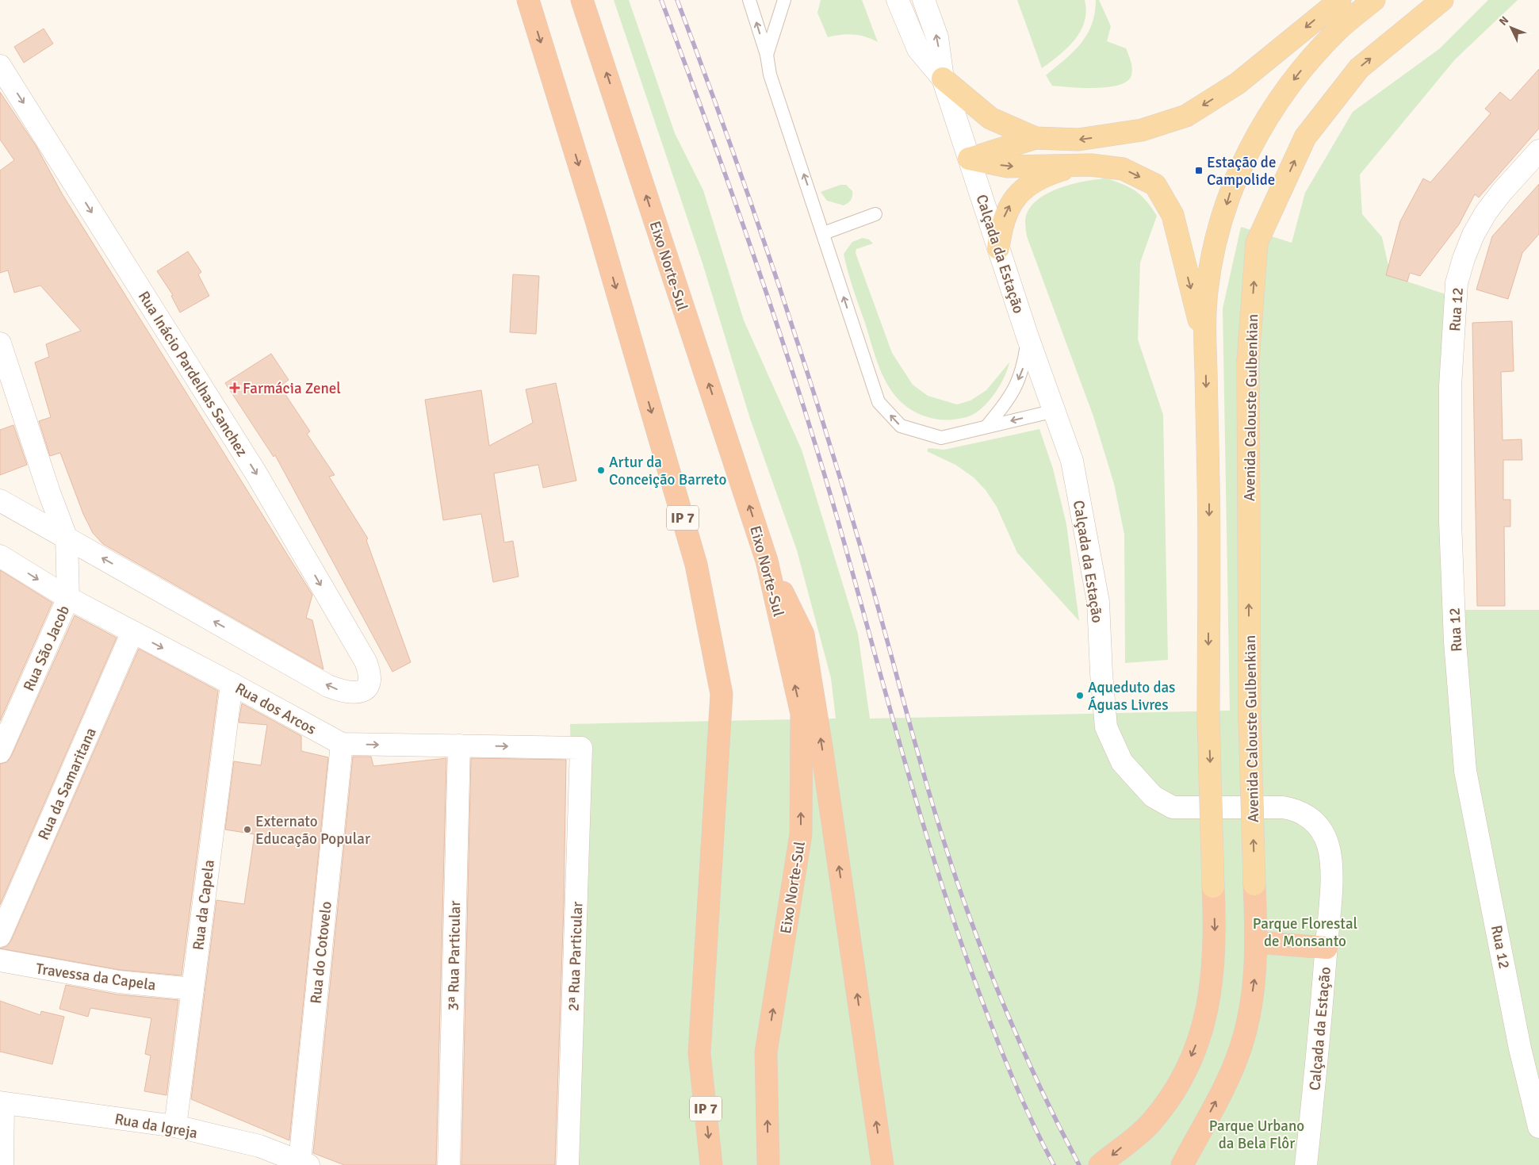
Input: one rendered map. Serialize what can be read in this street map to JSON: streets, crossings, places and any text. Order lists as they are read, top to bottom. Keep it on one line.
{"streets":{"highway":["Eixo Norte-Sul","IP 7"],"main road":["Avenida Calouste Gulbenkian"],"street":["Calçada da Estação","Rua 12","Rua Inácio Pardelhas Sanchez","Rua São Jacob","Rua dos Arcos","Rua da Samaritana","Rua da Capela","Rua do Cotovelo","3ª Rua Particular","2ª Rua Particular","Travessa da Capela","Rua da Igreja"]},"crossings":[["Rua Inácio Pardelhas Sanchez","Rua São Jacob"],["Rua São Jacob","Rua dos Arcos"],["Rua dos Arcos","Rua da Samaritana"],["Rua dos Arcos","Rua da Capela"],["Rua dos Arcos","Rua do Cotovelo"],["Rua dos Arcos","3ª Rua Particular"],["Rua dos Arcos","2ª Rua Particular"],["Rua da Capela","Travessa da Capela"],["Rua da Capela","Rua da Igreja"],["Rua do Cotovelo","Rua da Igreja"]],"one_way":["Rua dos Arcos"],"parks":["Parque Florestal de Monsanto","Parque Urbano da Bela Flôr"],"places":{"transit":["Estação de Campolide"],"health":["Farmácia Zenel"],"other":["Artur da Conceição Barreto","Aqueduto das Águas Livres","Externato Educação Popular"]},"north":"top left"}
